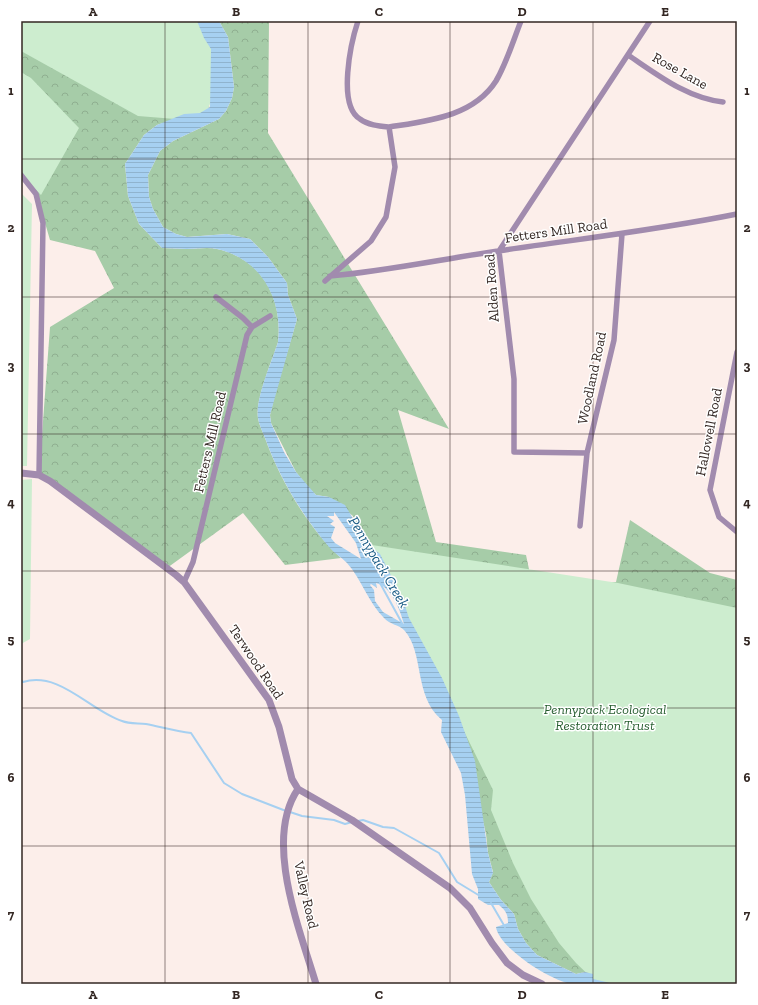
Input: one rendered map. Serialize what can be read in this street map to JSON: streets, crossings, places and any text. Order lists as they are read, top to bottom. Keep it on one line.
{"streets":{"street":["Rose Lane","Fetters Mill Road","Alden Road","Woodland Road","Hallowell Road","Terwood Road","Valley Road"]},"crossings":[["Rose Lane","Alden Road"],["Fetters Mill Road","Alden Road"],["Fetters Mill Road","Woodland Road"],["Fetters Mill Road","Terwood Road"],["Alden Road","Woodland Road"],["Terwood Road","Valley Road"]],"water":["Pennypack Creek"],"parks":["Pennypack Ecological Restoration Trust"],"grid":{"columns":["A","B","C","D","E"],"rows":["1","2","3","4","5","6","7"]}}
